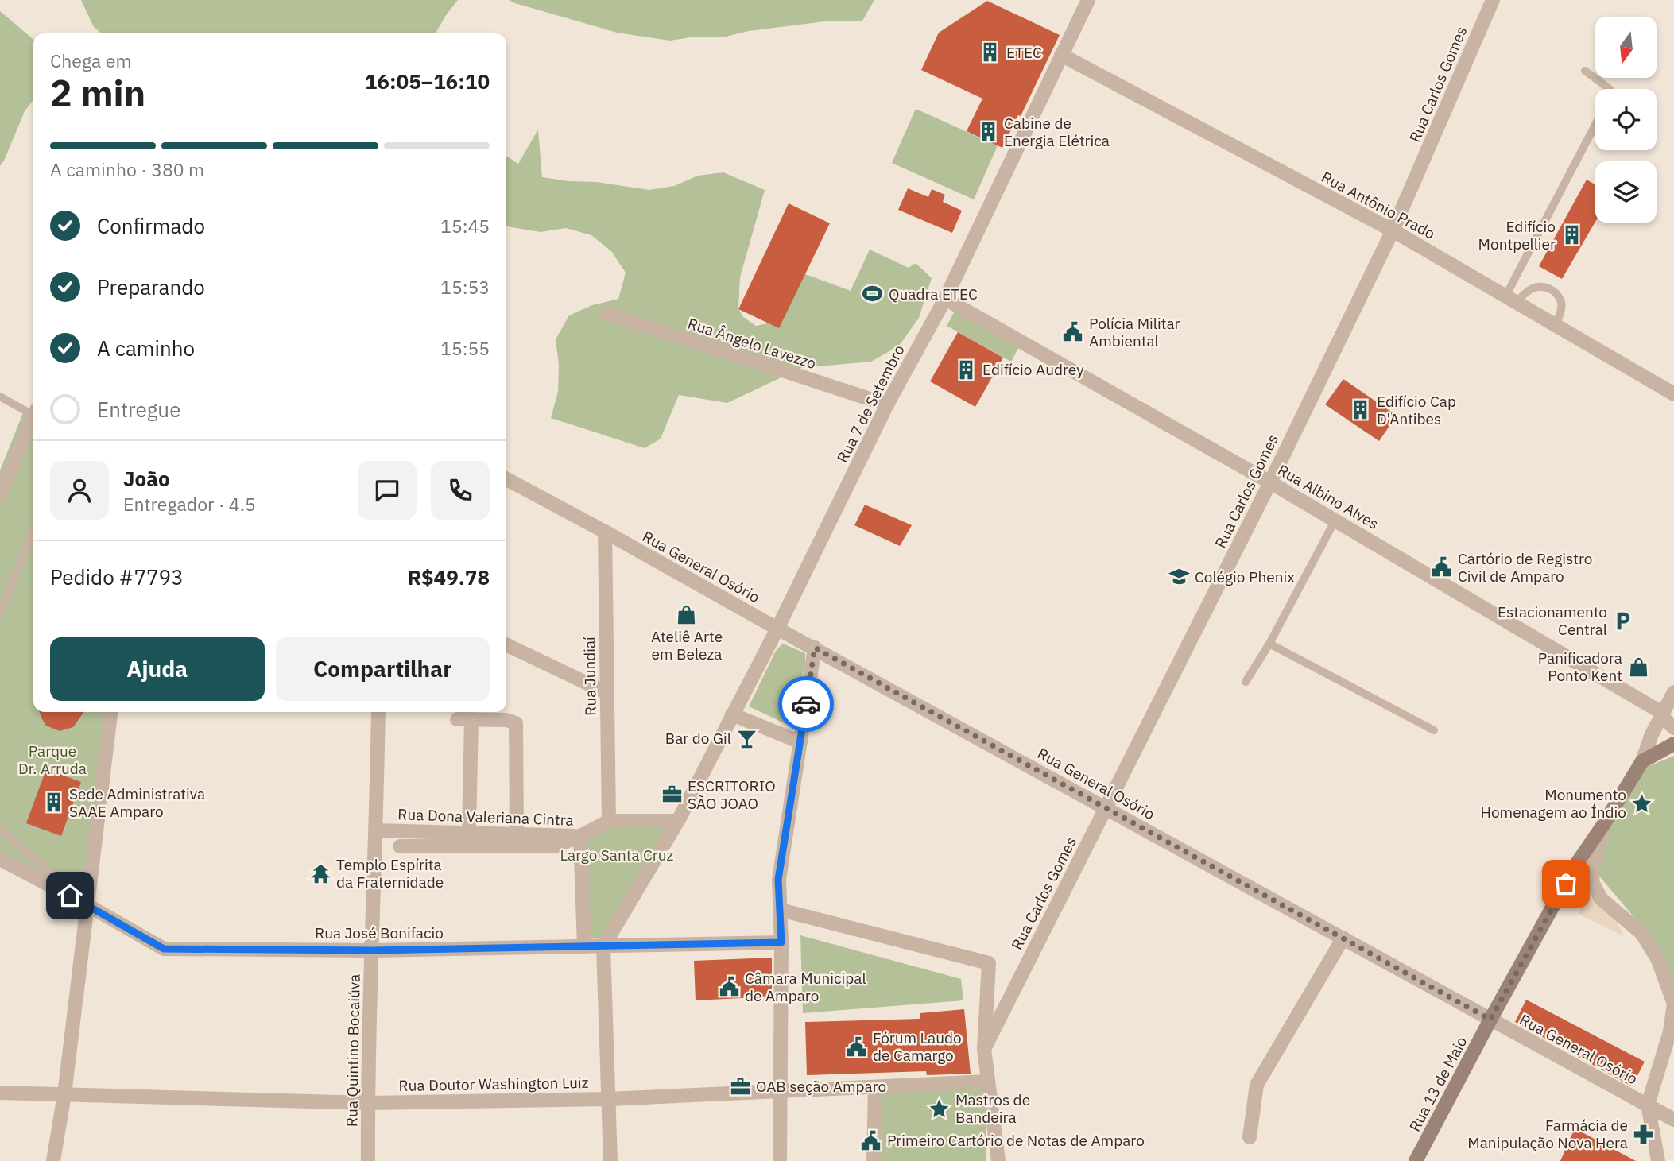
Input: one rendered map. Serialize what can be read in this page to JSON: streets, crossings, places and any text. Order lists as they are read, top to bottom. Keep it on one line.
{"streets":{"street":["Rua Carlos Gomes","Rua Antônio Prado","Rua Ângelo Lavezzo","Rua 7 de Setembro","Rua Albino Alves","Rua General Osório","Rua Jundiaí","Rua Dona Valeriana Cintra","Rua José Bonifacio","Rua Quintino Bocaiúva","Rua Doutor Washington Luiz","Rua 13 de Maio"]},"crossings":[["Rua Carlos Gomes","Rua Antônio Prado"],["Rua Carlos Gomes","Rua Albino Alves"],["Rua Carlos Gomes","Rua General Osório"],["Rua Antônio Prado","Rua 7 de Setembro"],["Rua Ângelo Lavezzo","Rua 7 de Setembro"],["Rua 7 de Setembro","Rua Albino Alves"],["Rua 7 de Setembro","Rua General Osório"],["Rua General Osório","Rua Jundiaí"],["Rua General Osório","Rua 13 de Maio"],["Rua Dona Valeriana Cintra","Rua Quintino Bocaiúva"],["Rua José Bonifacio","Rua Quintino Bocaiúva"],["Rua Quintino Bocaiúva","Rua Doutor Washington Luiz"]],"parks":["Parque Dr. Arruda","Largo Santa Cruz"],"places":{"building":["ETEC","Cabine de Energia Elétrica","Edifício Montpellier","Edifício Audrey","Edifício Cap D'Antibes","Sede Administrativa SAAE Amparo"],"sports":["Quadra ETEC"],"public building":["Polícia Militar Ambiental","Cartório de Registro Civil de Amparo","Câmara Municipal de Amparo","Fórum Laudo de Camargo","Primeiro Cartório de Notas de Amparo"],"school or university":["Colégio Phenix"],"shop":["Ateliê Arte em Beleza","Panificadora Ponto Kent"],"parking":["Estacionamento Central"],"bar":["Bar do Gil"],"office":["ESCRITORIO SÃO JOAO","OAB seção Amparo"],"place":["Monumento Homenagem ao Índio","Mastros de Bandeira"],"temple":["Templo Espírita da Fraternidade"],"pharmacy":["Farmácia de Manipulação Nova Hera"]},"north":"bottom","page":{"heading":["2 min","Chega em","16:05–16:10"],"panel":["João","Entregador · 4.5","Pedido #7793","R$49.78"],"bar":"A caminho · 380 m","list":[["Confirmado","15:45"],["Preparando","15:53"],["A caminho","15:55"],"Entregue"],"buttons":["Ajuda","Compartilhar"]}}
